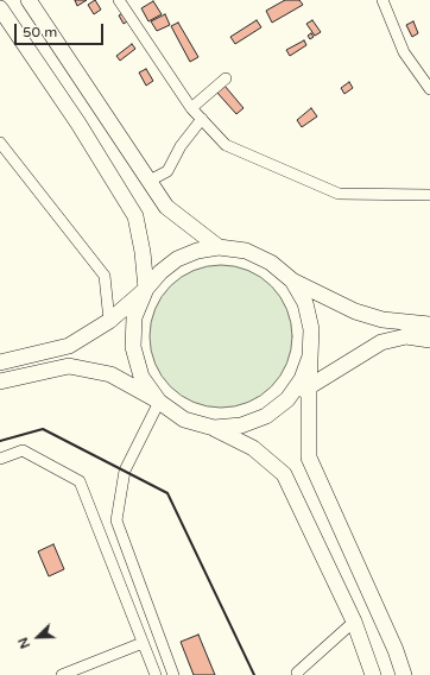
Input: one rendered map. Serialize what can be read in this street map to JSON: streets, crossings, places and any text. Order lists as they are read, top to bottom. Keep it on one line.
{"scale_bar":"50 m","north":"bottom left"}
